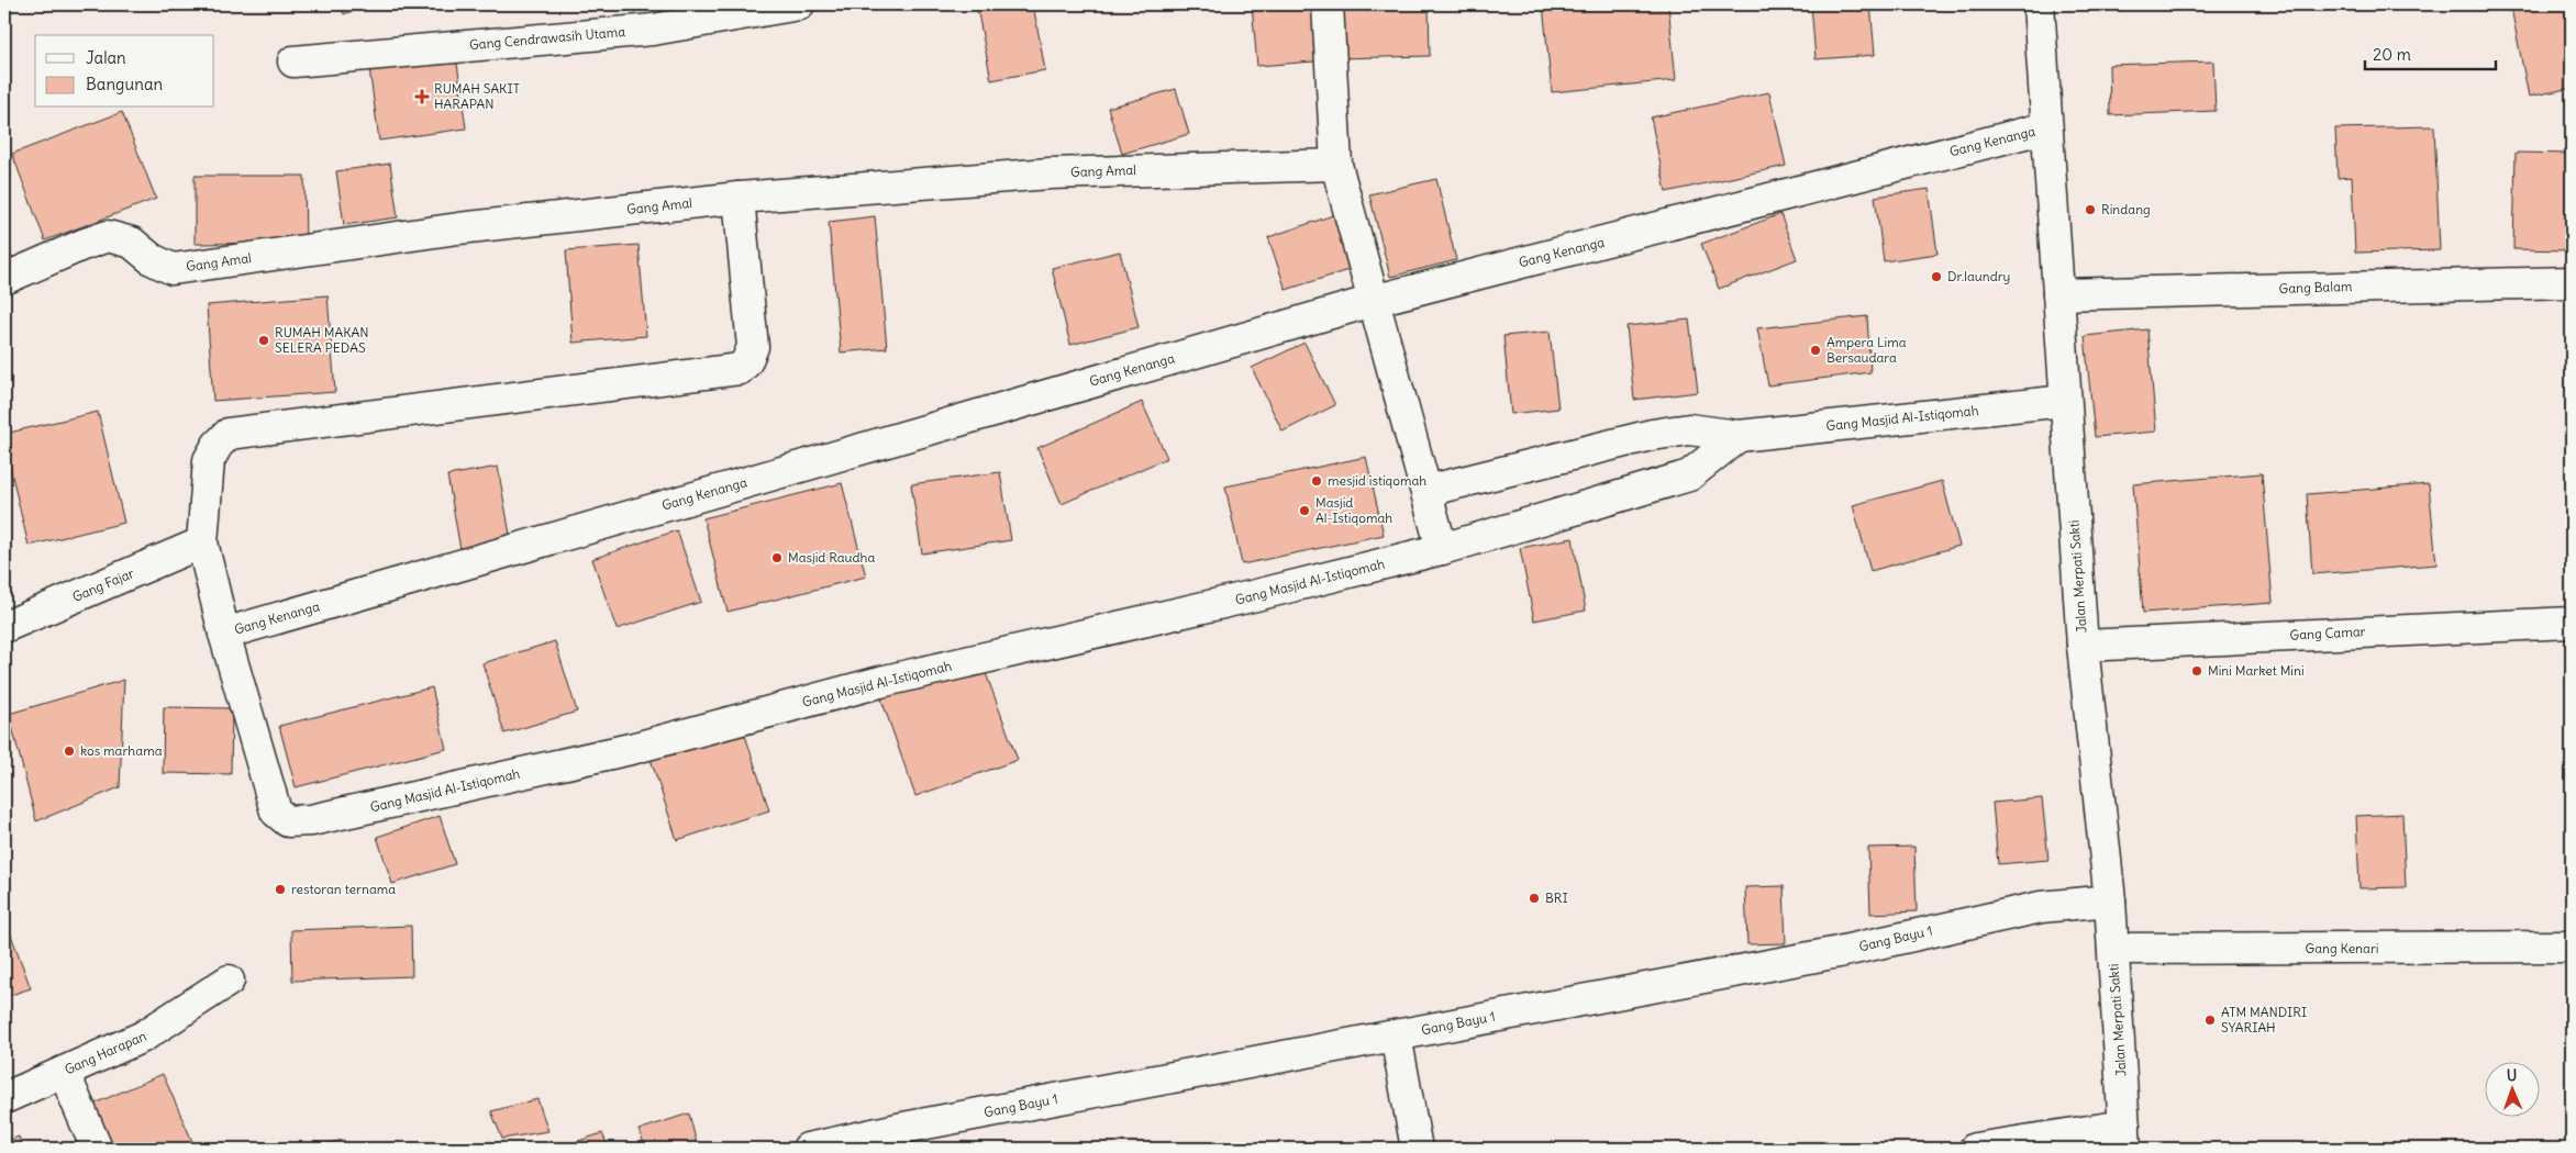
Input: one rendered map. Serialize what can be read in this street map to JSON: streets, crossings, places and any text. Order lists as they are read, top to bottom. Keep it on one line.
{"streets":{"street":["Gang Cendrawasih Utama","Gang Kenanga","Gang Amal","Gang Balam","Gang Masjid Al-Istiqomah","Jalan Merpati Sakti","Gang Fajar","Gang Camar","Gang Bayu 1","Gang Kenari","Gang Harapan"]},"crossings":[["Gang Kenanga","Gang Masjid Al-Istiqomah"],["Gang Kenanga","Jalan Merpati Sakti"],["Gang Amal","Gang Masjid Al-Istiqomah"],["Gang Balam","Jalan Merpati Sakti"],["Gang Masjid Al-Istiqomah","Jalan Merpati Sakti"],["Gang Masjid Al-Istiqomah","Gang Fajar"],["Jalan Merpati Sakti","Gang Camar"],["Jalan Merpati Sakti","Gang Bayu 1"],["Jalan Merpati Sakti","Gang Kenari"]],"places":{"health":["RUMAH SAKIT HARAPAN"],"other":["Rindang","Dr.laundry","RUMAH MAKAN SELERA PEDAS","Ampera Lima Bersaudara","mesjid istiqomah","Masjid Al-Istiqomah","Masjid Raudha","Mini Market Mini","kos marhama","restoran ternama","BRI","ATM MANDIRI SYARIAH"]},"legend":["Jalan","Bangunan"],"scale_bar":"20 m","north":"top"}
